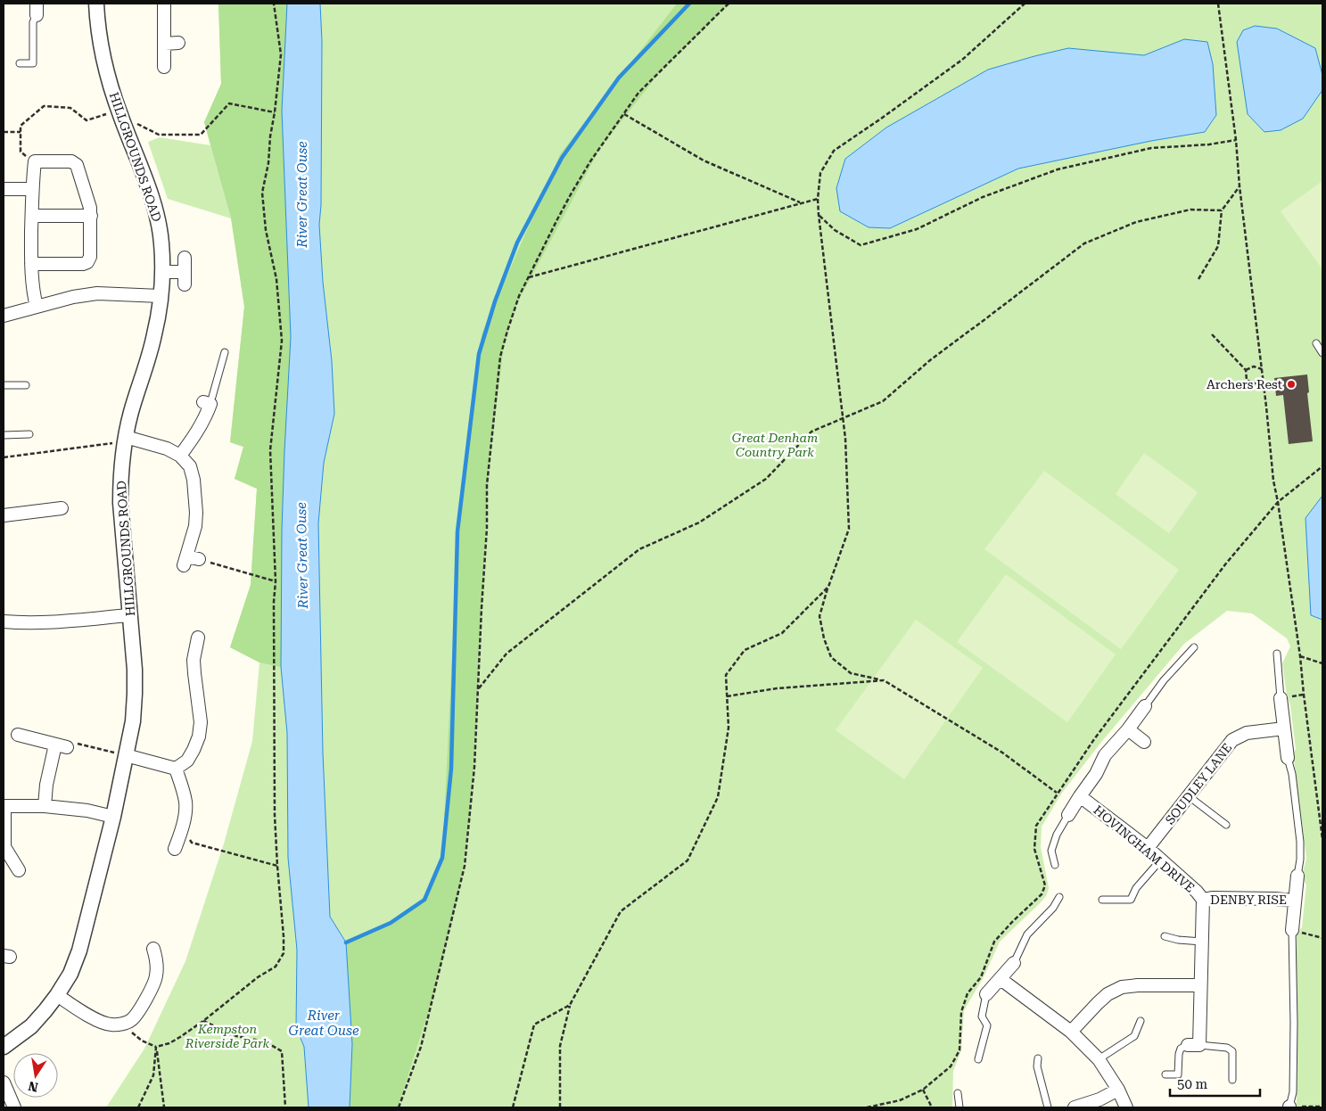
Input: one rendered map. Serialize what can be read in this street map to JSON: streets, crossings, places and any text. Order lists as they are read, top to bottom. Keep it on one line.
{"streets":{"street":["HILLGROUNDS ROAD","SOUDLEY LANE","HOVINGHAM DRIVE","DENBY RISE"]},"crossings":[["SOUDLEY LANE","HOVINGHAM DRIVE"],["HOVINGHAM DRIVE","DENBY RISE"]],"water":["River Great Ouse"],"parks":["Great Denham Country Park","Kempston Riverside Park"],"places":["Archers Rest"],"scale_bar":"50 m","north":"bottom"}
